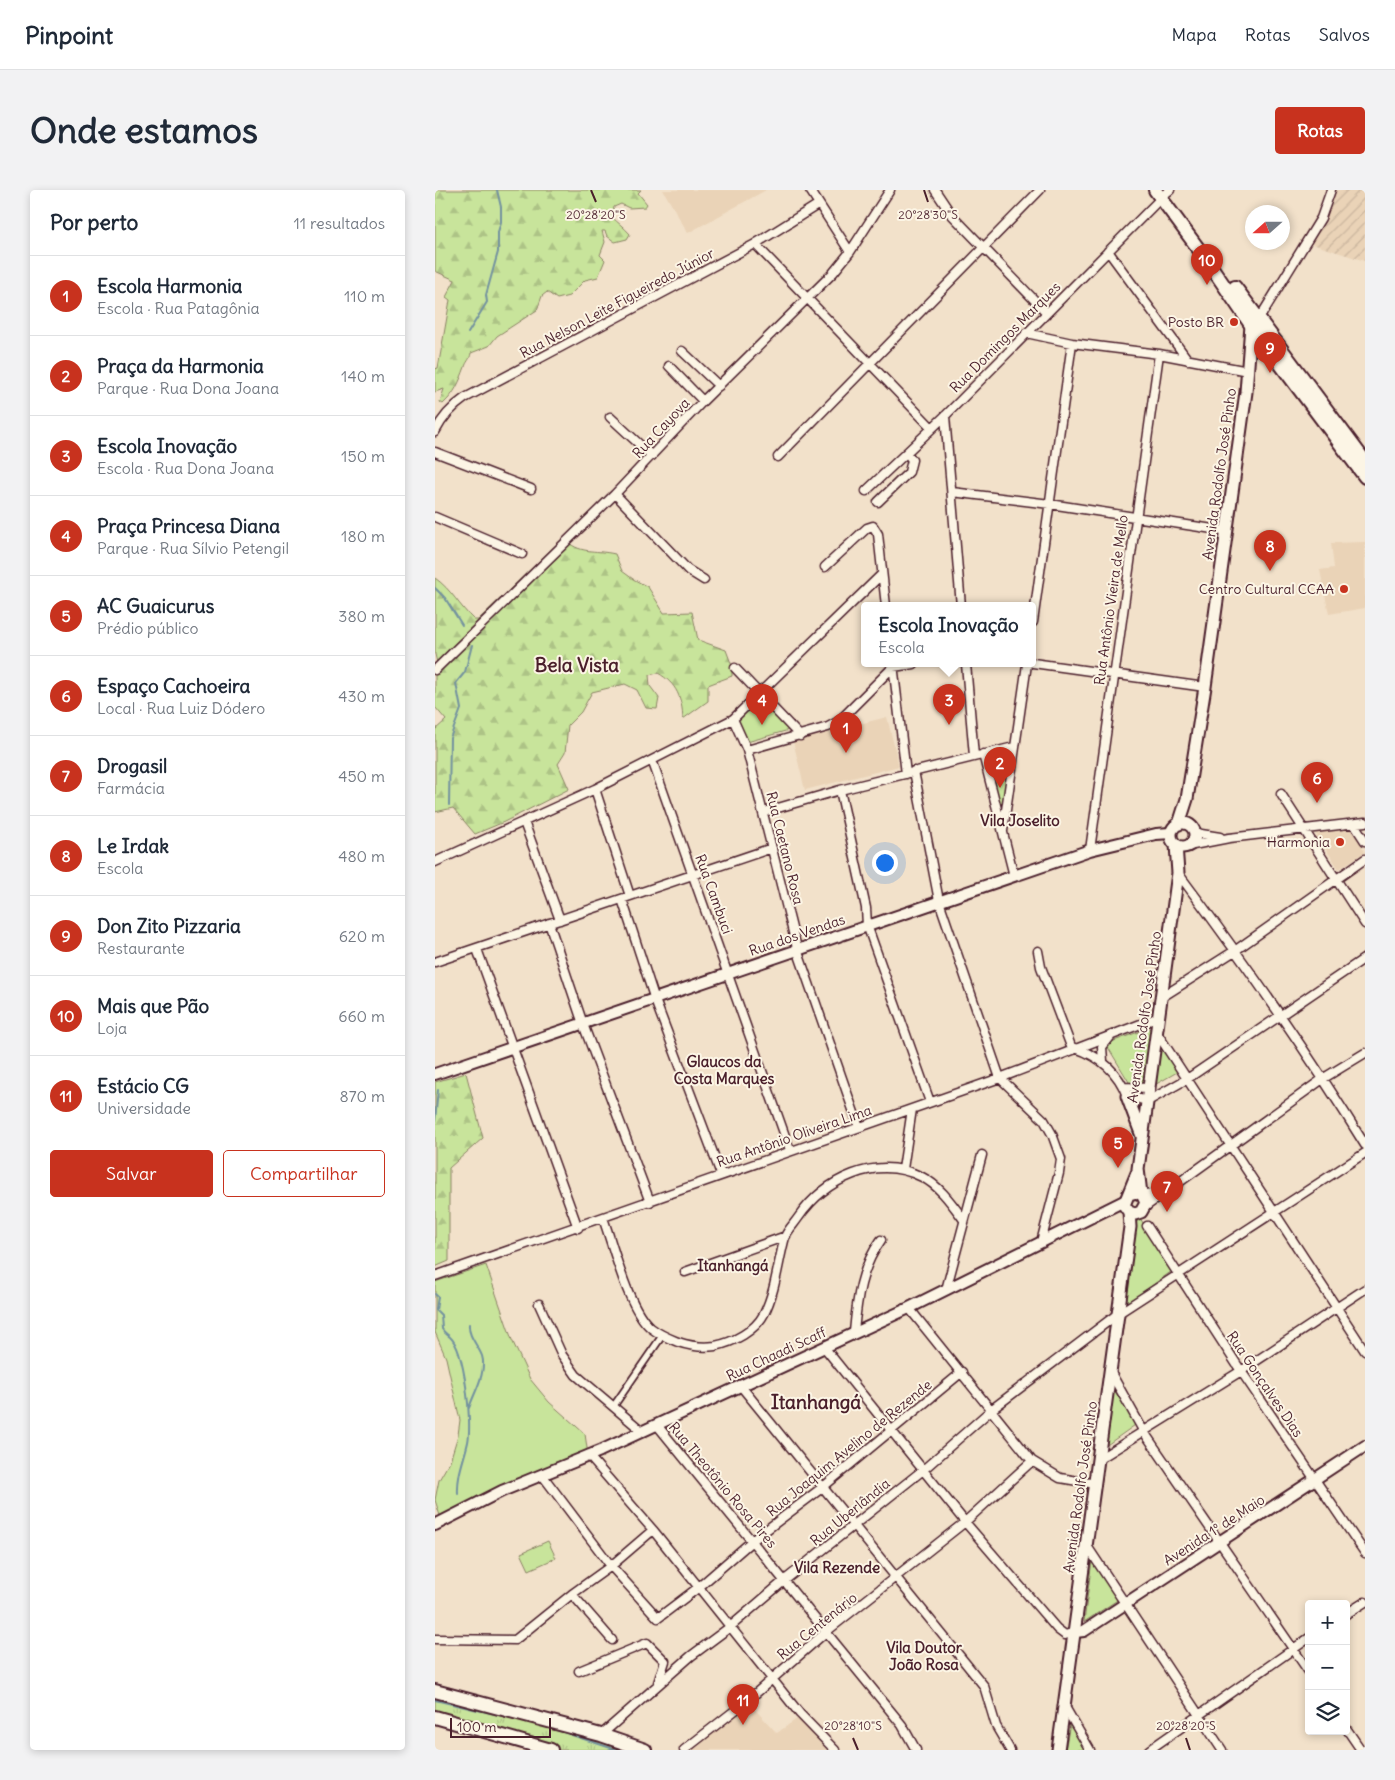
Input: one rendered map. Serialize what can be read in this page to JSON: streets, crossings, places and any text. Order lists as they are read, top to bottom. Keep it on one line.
{"streets":{"main road":["Avenida Rodolfo José Pinho"],"street":["Rua Nelson Leite Figueiredo Júnior","Rua Domingos Marques","Rua Cayova","Rua Antônio Vieira de Mello","Rua Caetano Rosa","Rua Cambuci","Rua dos Vendas","Rua Antônio Oliveira Lima","Rua Chaadi Scaff","Rua Gonçalves Dias","Rua Joaquim Avelino de Rezende","Rua Theotônio Rosa Pires","Rua Uberlândia","Avenida 1º de Maio","Rua Centenário"]},"crossings":[["Avenida Rodolfo José Pinho","Rua dos Vendas"],["Avenida Rodolfo José Pinho","Rua Antônio Oliveira Lima"],["Avenida Rodolfo José Pinho","Rua Chaadi Scaff"],["Avenida Rodolfo José Pinho","Rua Uberlândia"],["Avenida Rodolfo José Pinho","Avenida 1º de Maio"],["Rua Antônio Vieira de Mello","Rua dos Vendas"],["Rua Caetano Rosa","Rua dos Vendas"],["Rua Caetano Rosa","Rua Antônio Oliveira Lima"],["Rua Cambuci","Rua dos Vendas"],["Rua Cambuci","Rua Antônio Oliveira Lima"],["Rua Chaadi Scaff","Rua Theotônio Rosa Pires"],["Rua Gonçalves Dias","Rua Uberlândia"],["Rua Gonçalves Dias","Avenida 1º de Maio"],["Rua Joaquim Avelino de Rezende","Rua Theotônio Rosa Pires"],["Rua Theotônio Rosa Pires","Rua Uberlândia"],["Rua Theotônio Rosa Pires","Rua Centenário"]],"districts":["Bela Vista","Vila Joselito","Glaucos da Costa Marques","Itanhangá","Itanhangá","Vila Rezende","Vila Doutor João Rosa"],"places":["Posto BR","Centro Cultural CCAA","Harmonia"],"scale_bar":"100 m","north":"left","page":{"header":"Pinpoint","nav":["Mapa","Rotas","Salvos"],"buttons":["Rotas",["Salvar","Compartilhar"]],"title":"Onde estamos","heading":["Por perto","11 resultados"],"pins":["10","9","8","3","4","1","2","6","5","7","11"],"list":[{"mark":"1","name":"Escola Harmonia","note":"Escola · Rua Patagônia","value":"110 m"},{"mark":"2","name":"Praça da Harmonia","note":"Parque · Rua Dona Joana","value":"140 m"},{"mark":"3","name":"Escola Inovação","note":"Escola · Rua Dona Joana","value":"150 m"},{"mark":"4","name":"Praça Princesa Diana","note":"Parque · Rua Sílvio Petengil","value":"180 m"},{"mark":"5","name":"AC Guaicurus","note":"Prédio público","value":"380 m"},{"mark":"6","name":"Espaço Cachoeira","note":"Local · Rua Luiz Dódero","value":"430 m"},{"mark":"7","name":"Drogasil","note":"Farmácia","value":"450 m"},{"mark":"8","name":"Le Irdak","note":"Escola","value":"480 m"},{"mark":"9","name":"Don Zito Pizzaria","note":"Restaurante","value":"620 m"},{"mark":"10","name":"Mais que Pão","note":"Loja","value":"660 m"},{"mark":"11","name":"Estácio CG","note":"Universidade","value":"870 m"}],"popup":["Escola Inovação","Escola"],"map_buttons":["+","−"],"scale":"100 m"},"coordinates":["20°28'20\"S","20°28'30\"S","20°28'10\"S"]}
